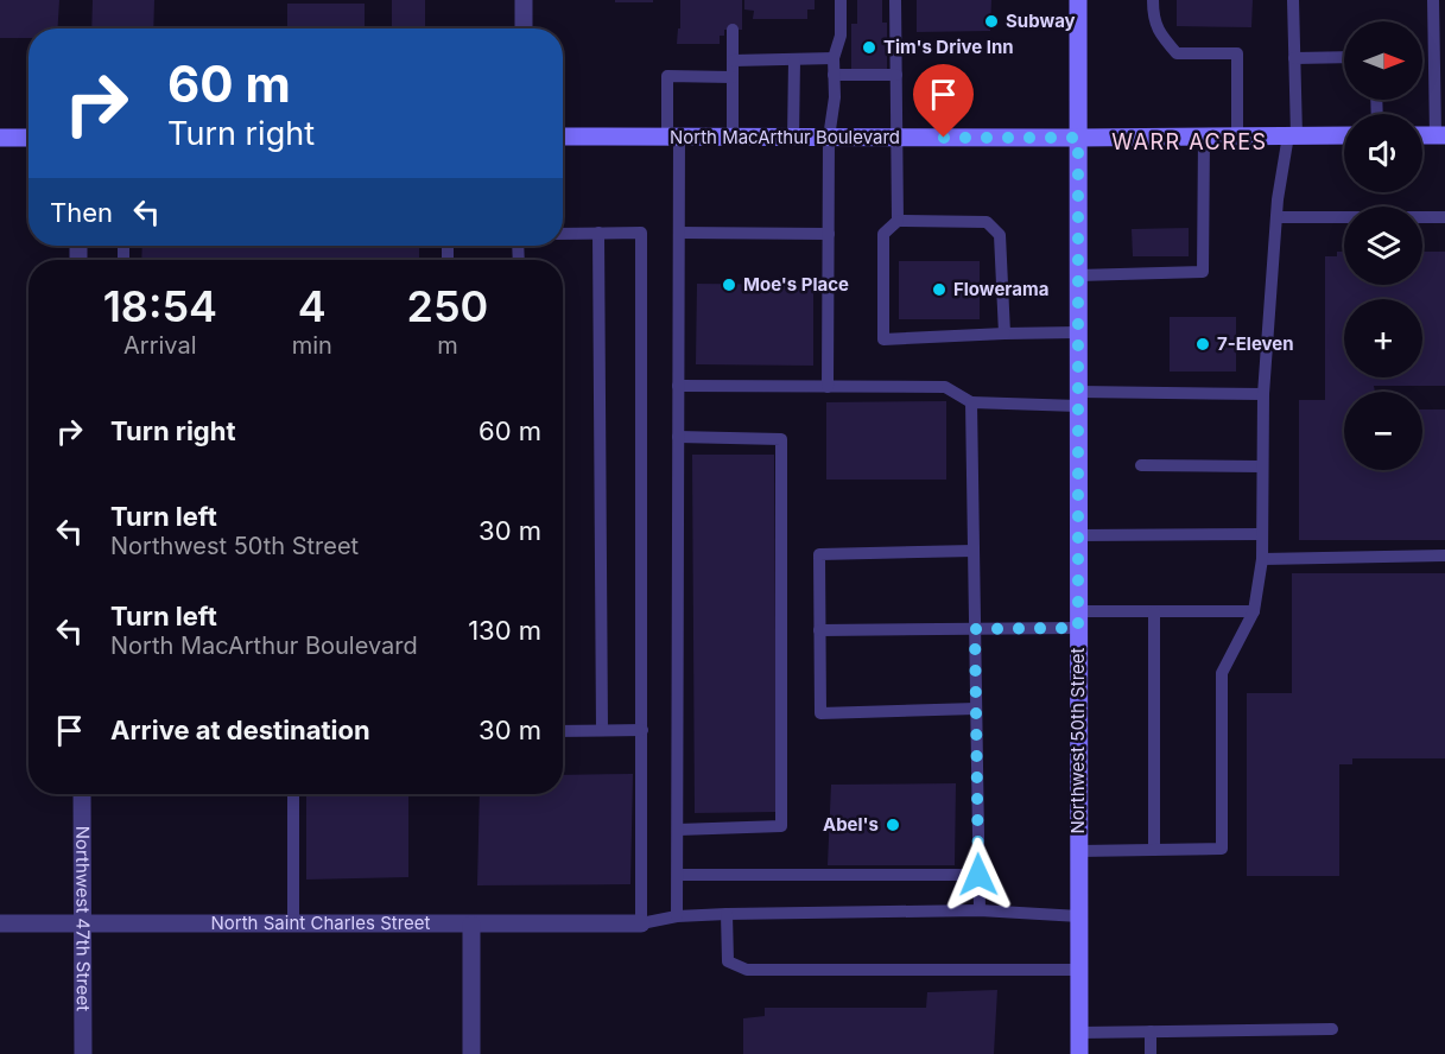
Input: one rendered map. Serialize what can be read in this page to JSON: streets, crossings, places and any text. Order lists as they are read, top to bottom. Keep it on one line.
{"streets":{"main road":["North MacArthur Boulevard","Northwest 50th Street"],"street":["Northwest 47th Street","North Saint Charles Street"]},"crossings":[["North MacArthur Boulevard","Northwest 50th Street"],["Northwest 47th Street","North Saint Charles Street"]],"districts":["WARR ACRES"],"places":["Subway","Tim's Drive Inn","Moe's Place","Flowerama","7-Eleven","Abel's"],"north":"right","page":{"map_buttons":["+","−"],"turn":["60 m","Turn right"],"then":"Then","eta":["18:54","Arrival","4","min","250","m"],"list":[{"name":"Turn right","value":"60 m"},{"name":"Turn left","note":"Northwest 50th Street","value":"30 m"},{"name":"Turn left","note":"North MacArthur Boulevard","value":"130 m"},{"name":"Arrive at destination","value":"30 m"}]}}
